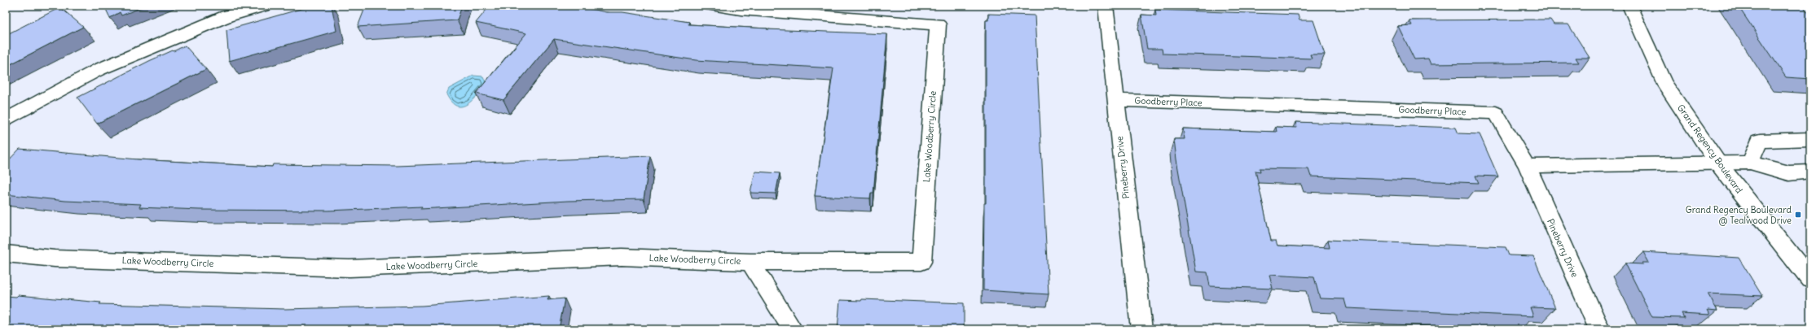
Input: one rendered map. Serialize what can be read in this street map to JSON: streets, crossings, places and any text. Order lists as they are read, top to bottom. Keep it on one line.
{"streets":{"street":["Goodberry Place","Lake Woodberry Circle","Grand Regency Boulevard","Pineberry Drive"]},"crossings":[["Goodberry Place","Pineberry Drive"]],"places":{"transit":["Grand Regency Boulevard @ Tealwood Drive"]}}
